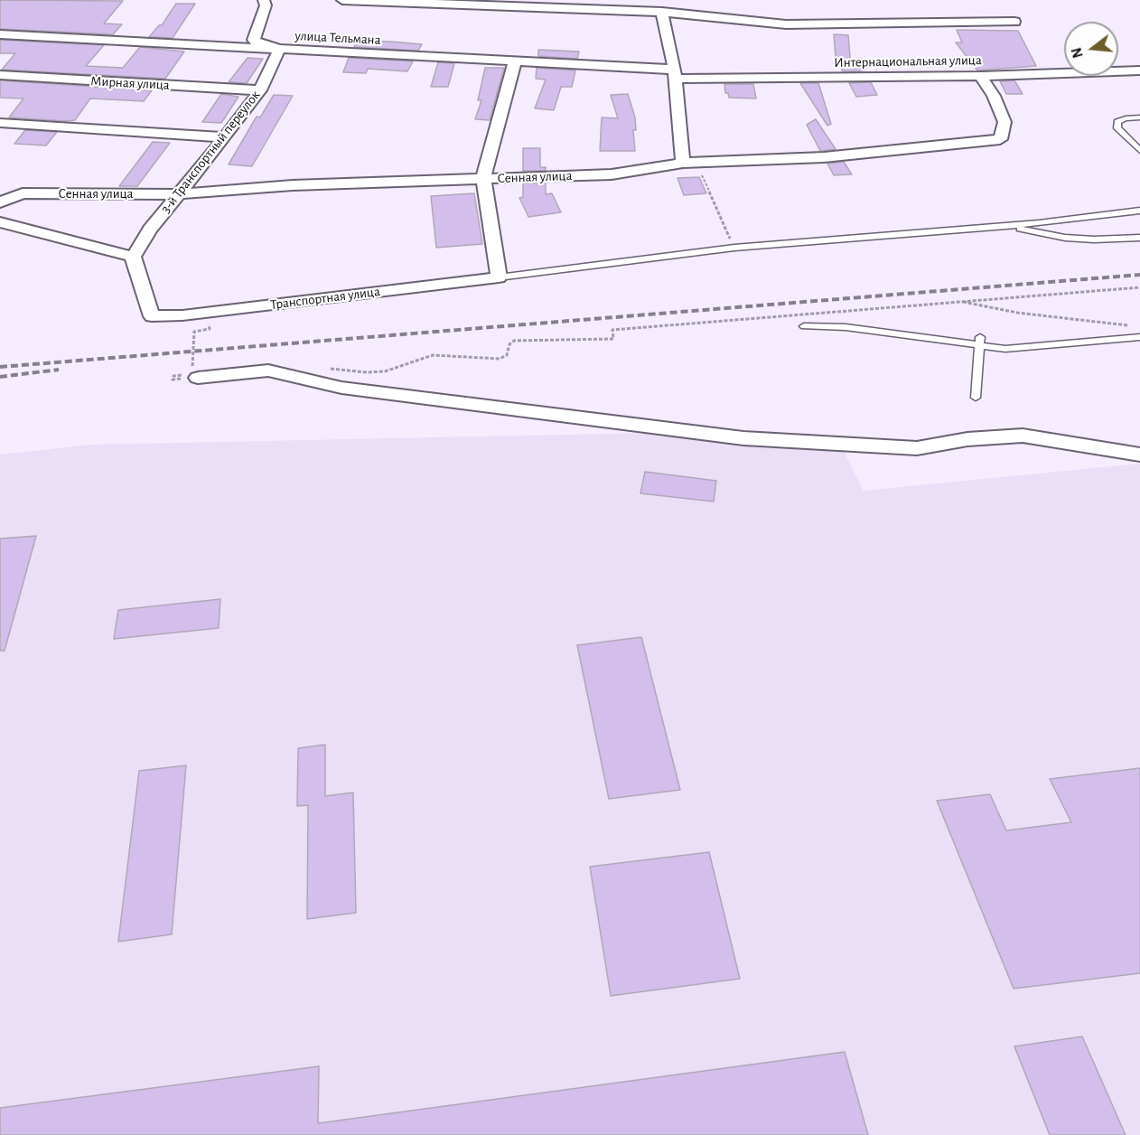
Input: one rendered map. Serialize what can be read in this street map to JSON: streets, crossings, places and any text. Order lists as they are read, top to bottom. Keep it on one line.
{"streets":{"street":["улица Тельмана","Интернациональная улица","Мирная улица","3-й Транспортный переулок","Сенная улица","Транспортная улица"]},"crossings":[["улица Тельмана","Интернациональная улица"],["улица Тельмана","3-й Транспортный переулок"],["Интернациональная улица","Сенная улица"],["Мирная улица","3-й Транспортный переулок"],["3-й Транспортный переулок","Сенная улица"],["3-й Транспортный переулок","Транспортная улица"]],"north":"left"}
